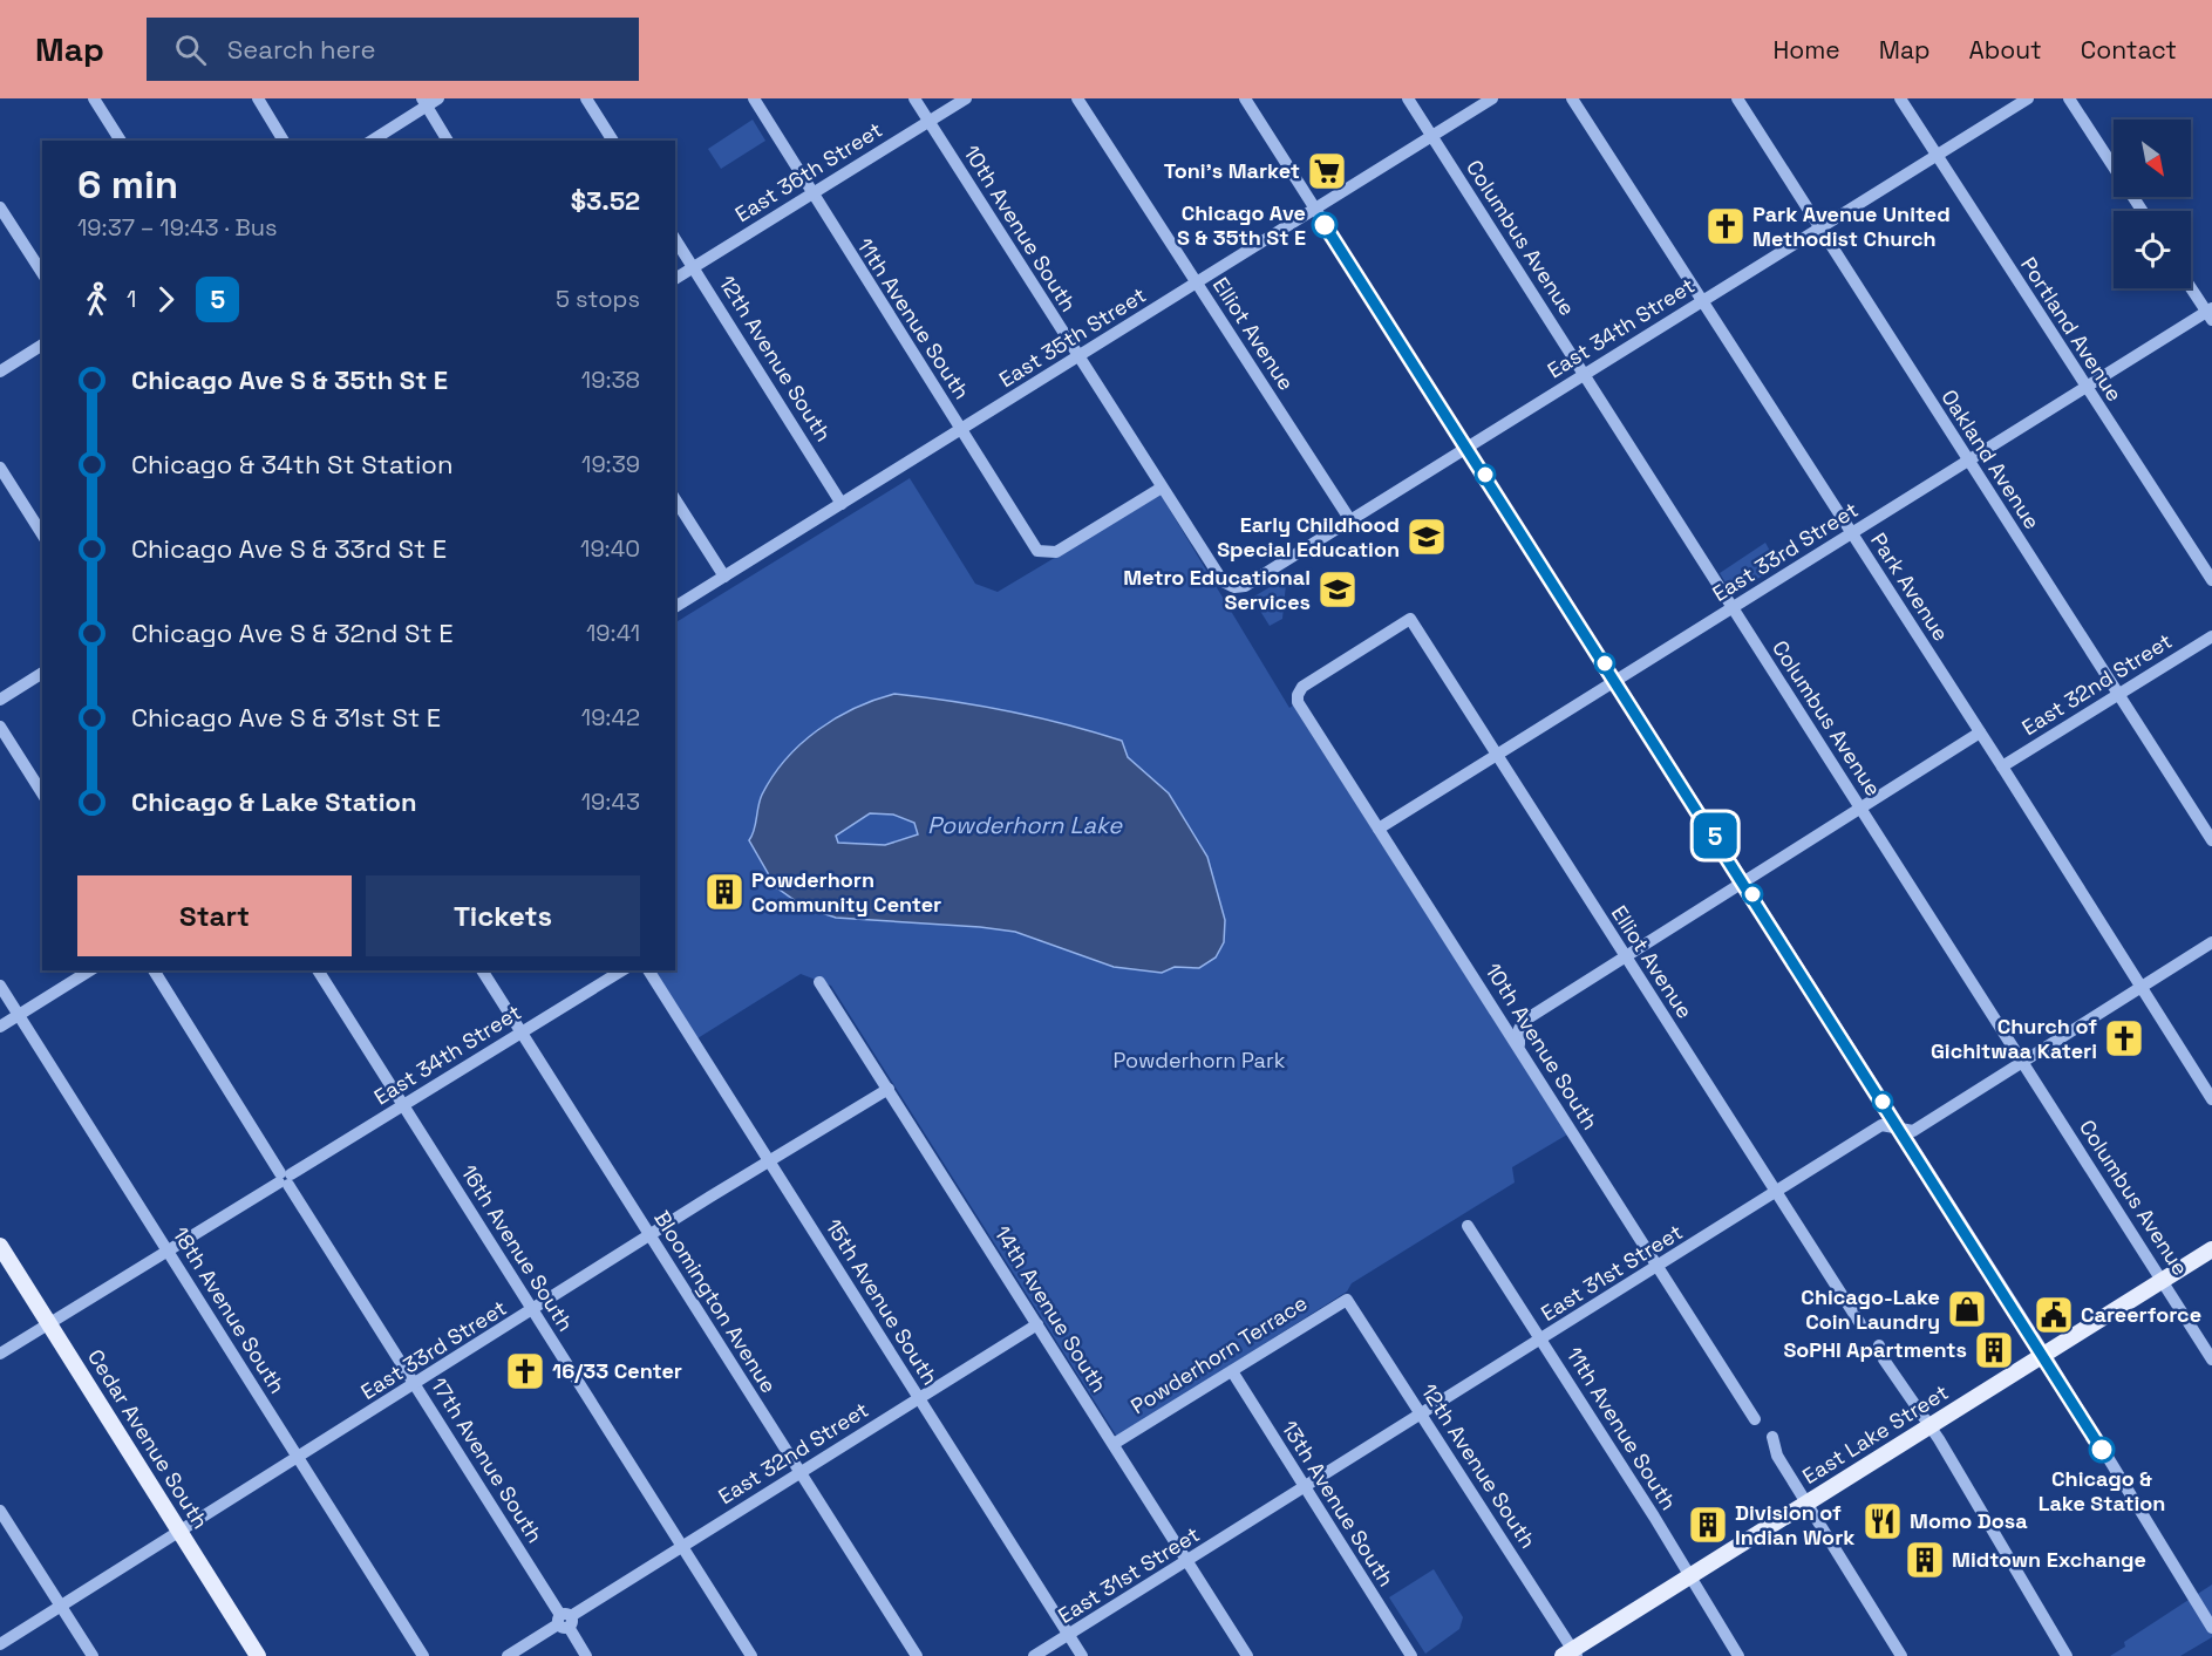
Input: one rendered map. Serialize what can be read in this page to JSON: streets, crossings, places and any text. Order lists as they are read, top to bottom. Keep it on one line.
{"streets":{"main road":["East Lake Street","Cedar Avenue South"],"street":["East 36th Street","10th Avenue South","Columbus Avenue","11th Avenue South","East 34th Street","Portland Avenue","Elliot Avenue","East 35th Street","12th Avenue South","Oakland Avenue","East 33rd Street","Park Avenue","East 32nd Street","16th Avenue South","East 31st Street","Bloomington Avenue","15th Avenue South","14th Avenue South","18th Avenue South","Powderhorn Terrace","17th Avenue South","13th Avenue South"]},"crossings":[["East 36th Street","10th Avenue South"],["East 36th Street","11th Avenue South"],["East 36th Street","12th Avenue South"],["10th Avenue South","11th Avenue South"],["10th Avenue South","East 34th Street"],["10th Avenue South","Elliot Avenue"],["10th Avenue South","East 35th Street"],["10th Avenue South","East 33rd Street"],["10th Avenue South","East 31st Street"],["Columbus Avenue","East 34th Street"],["Columbus Avenue","East 35th Street"],["Columbus Avenue","East 33rd Street"],["Columbus Avenue","East 31st Street"],["Columbus Avenue","East Lake Street"],["11th Avenue South","East 35th Street"],["11th Avenue South","East 31st Street"],["11th Avenue South","East Lake Street"],["East 34th Street","Portland Avenue"],["East 34th Street","Elliot Avenue"],["East 34th Street","Oakland Avenue"],["East 34th Street","Park Avenue"],["East 34th Street","16th Avenue South"],["East 34th Street","Bloomington Avenue"],["East 34th Street","18th Avenue South"],["East 34th Street","Cedar Avenue South"],["East 34th Street","17th Avenue South"],["Portland Avenue","East 33rd Street"],["Elliot Avenue","East 35th Street"],["Elliot Avenue","East 33rd Street"],["Elliot Avenue","East 31st Street"],["East 35th Street","12th Avenue South"],["12th Avenue South","East 31st Street"],["12th Avenue South","Powderhorn Terrace"],["12th Avenue South","East Lake Street"],["Oakland Avenue","East 33rd Street"],["Oakland Avenue","East 32nd Street"],["East 33rd Street","Park Avenue"],["East 33rd Street","16th Avenue South"],["East 33rd Street","Bloomington Avenue"],["East 33rd Street","15th Avenue South"],["East 33rd Street","14th Avenue South"],["East 33rd Street","18th Avenue South"],["East 33rd Street","Cedar Avenue South"],["East 33rd Street","17th Avenue South"],["Park Avenue","East 32nd Street"],["Park Avenue","East 31st Street"],["East 32nd Street","16th Avenue South"],["East 32nd Street","Bloomington Avenue"],["East 32nd Street","15th Avenue South"],["East 32nd Street","14th Avenue South"],["East 32nd Street","17th Avenue South"],["East 31st Street","15th Avenue South"],["East 31st Street","14th Avenue South"],["East 31st Street","13th Avenue South"],["14th Avenue South","Powderhorn Terrace"],["Powderhorn Terrace","13th Avenue South"]],"water":["Powderhorn Lake"],"parks":["Powderhorn Park"],"places":{"supermarket":["Toni's Market"],"other":["Chicago Ave S & 35th St E","Chicago & Lake Station"],"church":["Park Avenue United Methodist Church","Church of Gichitwaa Kateri","16/33 Center"],"school or university":["Early Childhood Special Education","Metro Educational Services"],"building":["Powderhorn Community Center","SoPHI Apartments","Division of Indian Work","Midtown Exchange"],"shop":["Chicago-Lake Coin Laundry"],"public building":["Careerforce"],"restaurant":["Momo Dosa"]},"lines":["bus line 5"],"north":"bottom right","page":{"header":"Map","search":"Search here","nav":["Home","Map","About","Contact"],"on_map":"5","heading":["6 min","19:37 – 19:43 · Bus","$3.52"],"legs":["1","5","5 stops"],"list":[{"name":"Chicago Ave S & 35th St E","value":"19:38"},{"name":"Chicago & 34th St Station","value":"19:39"},{"name":"Chicago Ave S & 33rd St E","value":"19:40"},{"name":"Chicago Ave S & 32nd St E","value":"19:41"},{"name":"Chicago Ave S & 31st St E","value":"19:42"},{"name":"Chicago & Lake Station","value":"19:43"}],"buttons":["Start","Tickets"]}}
